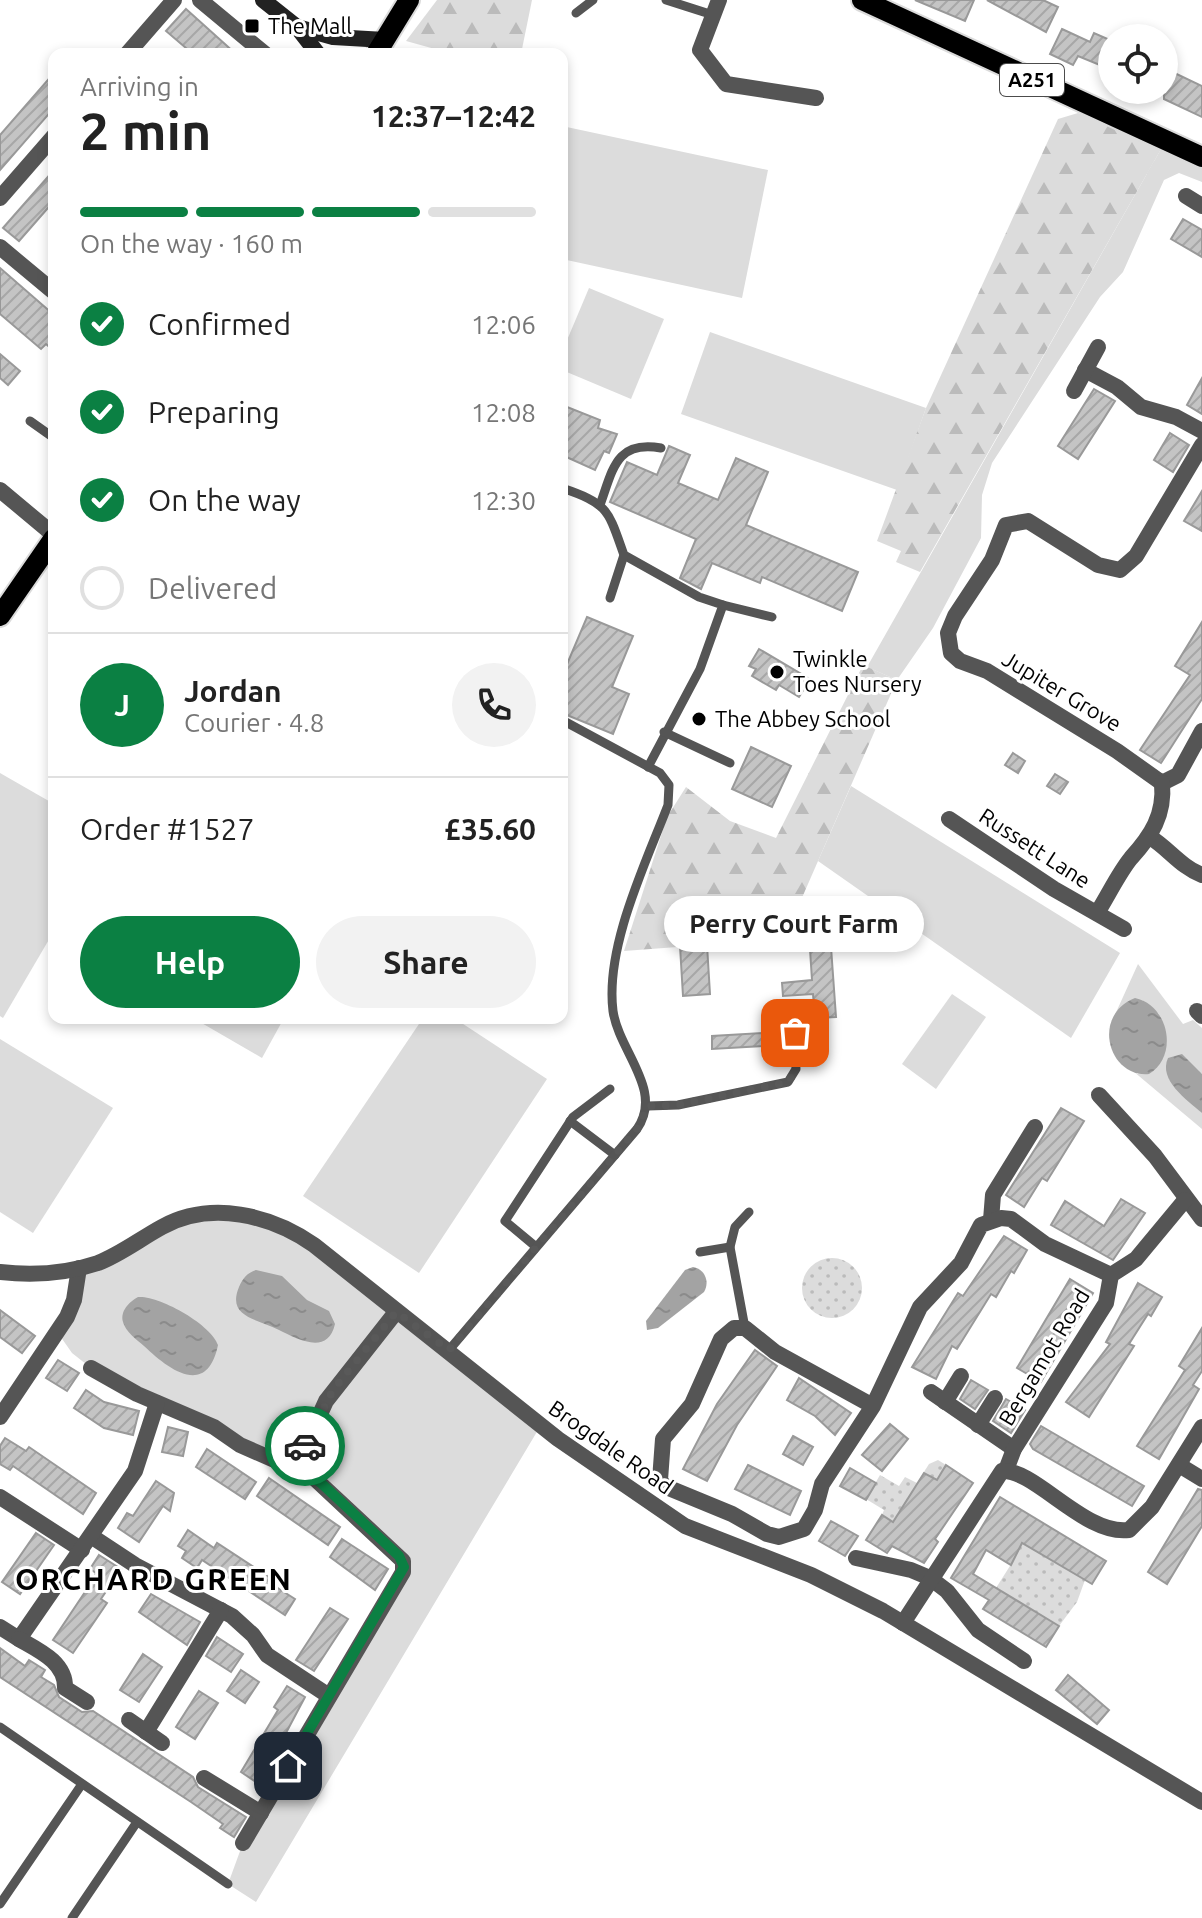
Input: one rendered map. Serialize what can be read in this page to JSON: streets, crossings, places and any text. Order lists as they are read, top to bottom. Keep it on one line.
{"streets":{"main road":["A251"],"street":["Jupiter Grove","Russett Lane","Bergamot Road","Brogdale Road"]},"crossings":[["Jupiter Grove","Russett Lane"],["Bergamot Road","Brogdale Road"]],"districts":["ORCHARD GREEN"],"places":{"transit":["The Mall"],"other":["Twinkle Toes Nursery","The Abbey School","Perry Court Farm"]},"page":{"heading":["2 min","Arriving in","12:37–12:42"],"panel":["Jordan","Courier · 4.8","Order #1527","£35.60"],"bar":"On the way · 160 m","list":[["Confirmed","12:06"],["Preparing","12:08"],["On the way","12:30"],"Delivered"],"round":"J","bubble":"Perry Court Farm","buttons":["Help","Share"]}}
